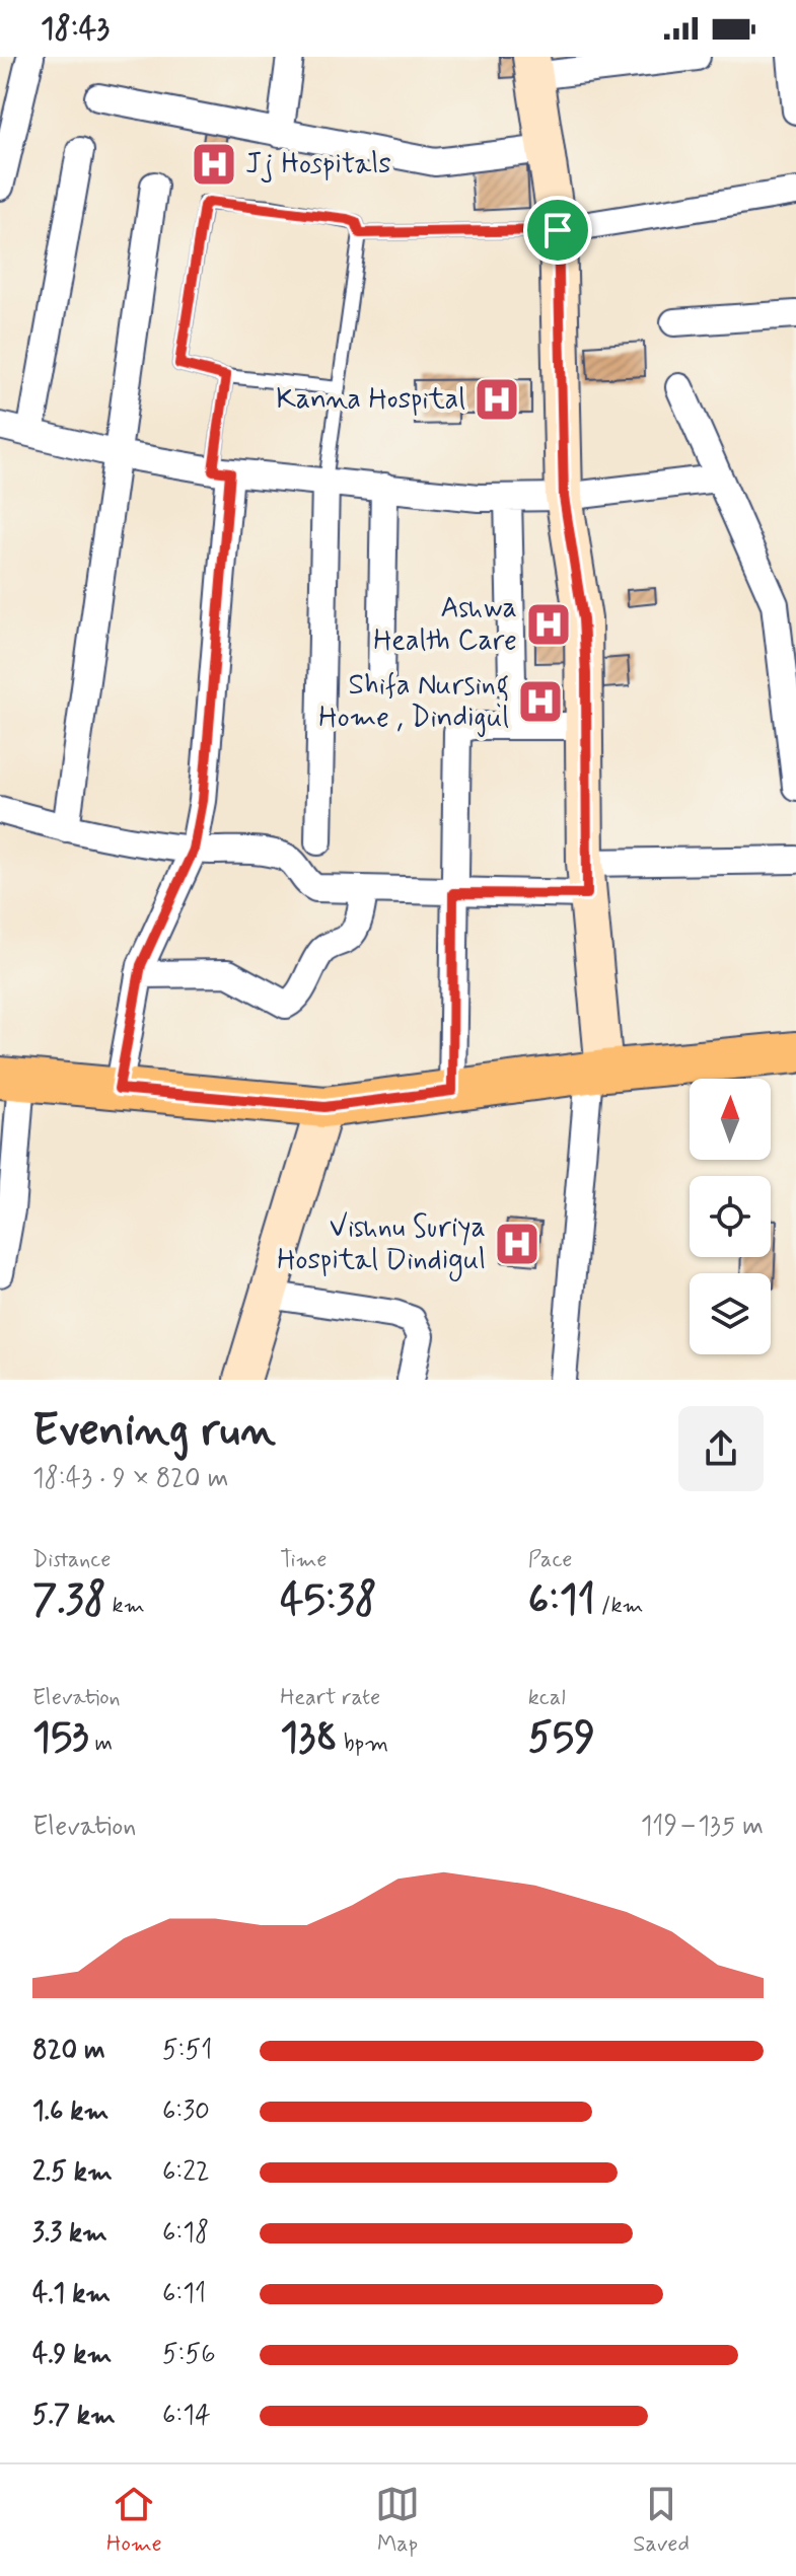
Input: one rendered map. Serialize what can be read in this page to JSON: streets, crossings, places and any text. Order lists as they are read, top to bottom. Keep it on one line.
{"places":{"hospital":["Jj Hospitals","Kanna Hospital","Ashwa Health Care","Shifa Nursing Home , Dindigul","Vishnu Suriya Hospital Dindigul"]},"north":"top","page":{"status":"18:43","heading":["Evening run","18:43 · 9 × 820 m"],"stats":[["Distance","7.38 km"],["Time","45:38"],["Pace","6:11 /km"],["Elevation","153 m"],["Heart rate","138 bpm"],["kcal","559"]],"chart":["Elevation","119–135 m"],"list":[{"name":"820 m","note":"5:51"},{"name":"1.6 km","note":"6:30"},{"name":"2.5 km","note":"6:22"},{"name":"3.3 km","note":"6:18"},{"name":"4.1 km","note":"6:11"},{"name":"4.9 km","note":"5:56"},{"name":"5.7 km","note":"6:14"}],"tabs":["Home","Map","Saved"]}}
